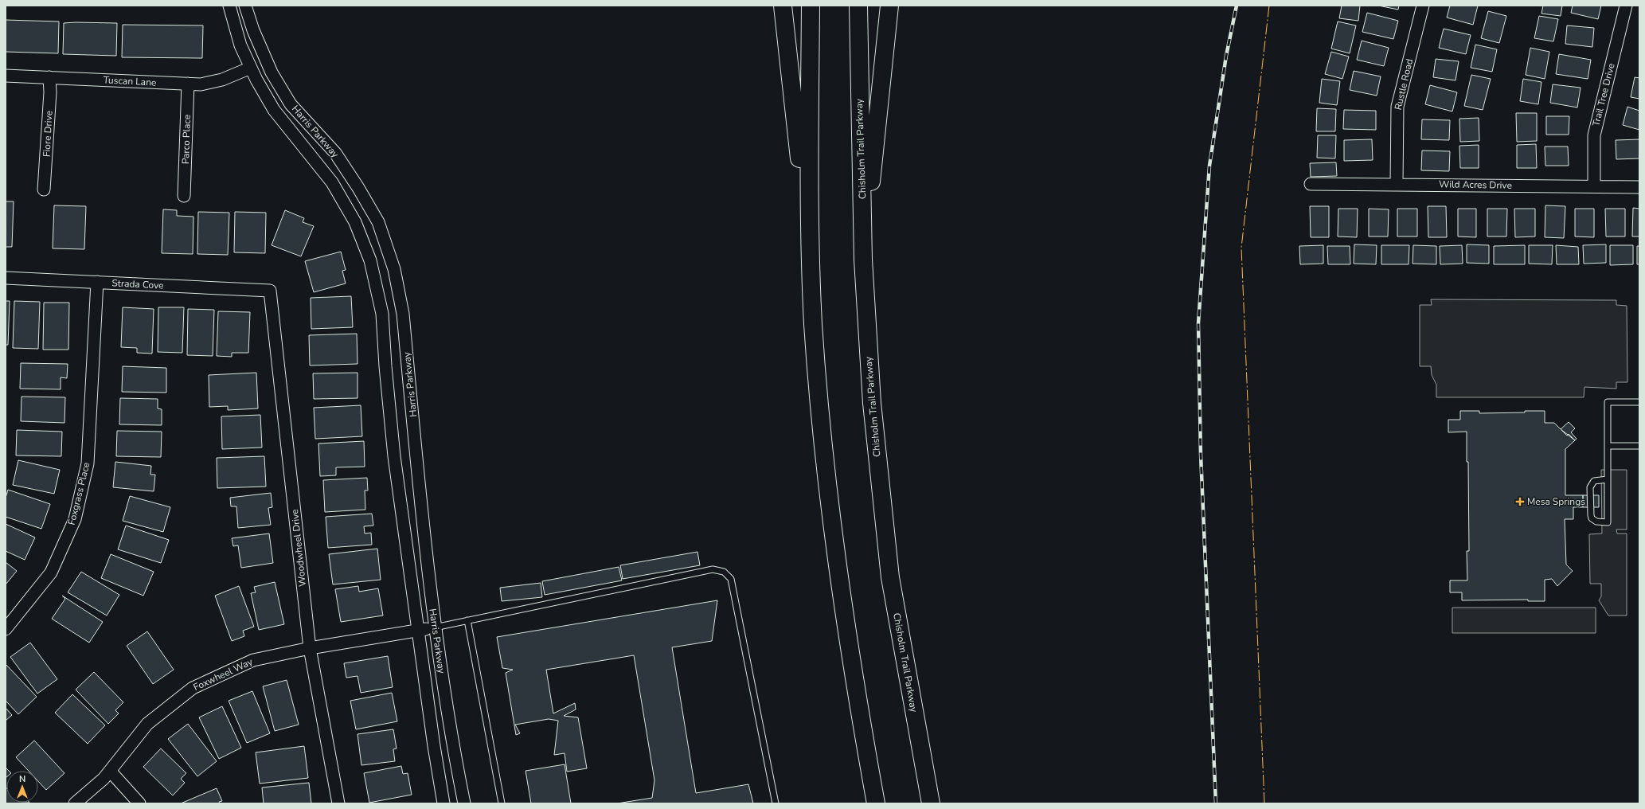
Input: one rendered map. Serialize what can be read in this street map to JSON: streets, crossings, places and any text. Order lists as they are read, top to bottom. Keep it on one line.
{"streets":{"highway":["Chisholm Trail Parkway"],"street":["Tuscan Lane","Rustle Road","Trail Tree Drive","Harris Parkway","Fiore Drive","Parco Place","Wild Acres Drive","Strada Cove","Foxgrass Place","Woodwheel Drive","Foxwheel Way"]},"crossings":[["Tuscan Lane","Harris Parkway"],["Tuscan Lane","Fiore Drive"],["Tuscan Lane","Parco Place"],["Rustle Road","Wild Acres Drive"],["Trail Tree Drive","Wild Acres Drive"],["Harris Parkway","Foxwheel Way"],["Strada Cove","Foxgrass Place"],["Strada Cove","Woodwheel Drive"],["Woodwheel Drive","Foxwheel Way"]],"places":{"health":["Mesa Springs"]},"north":"top"}
